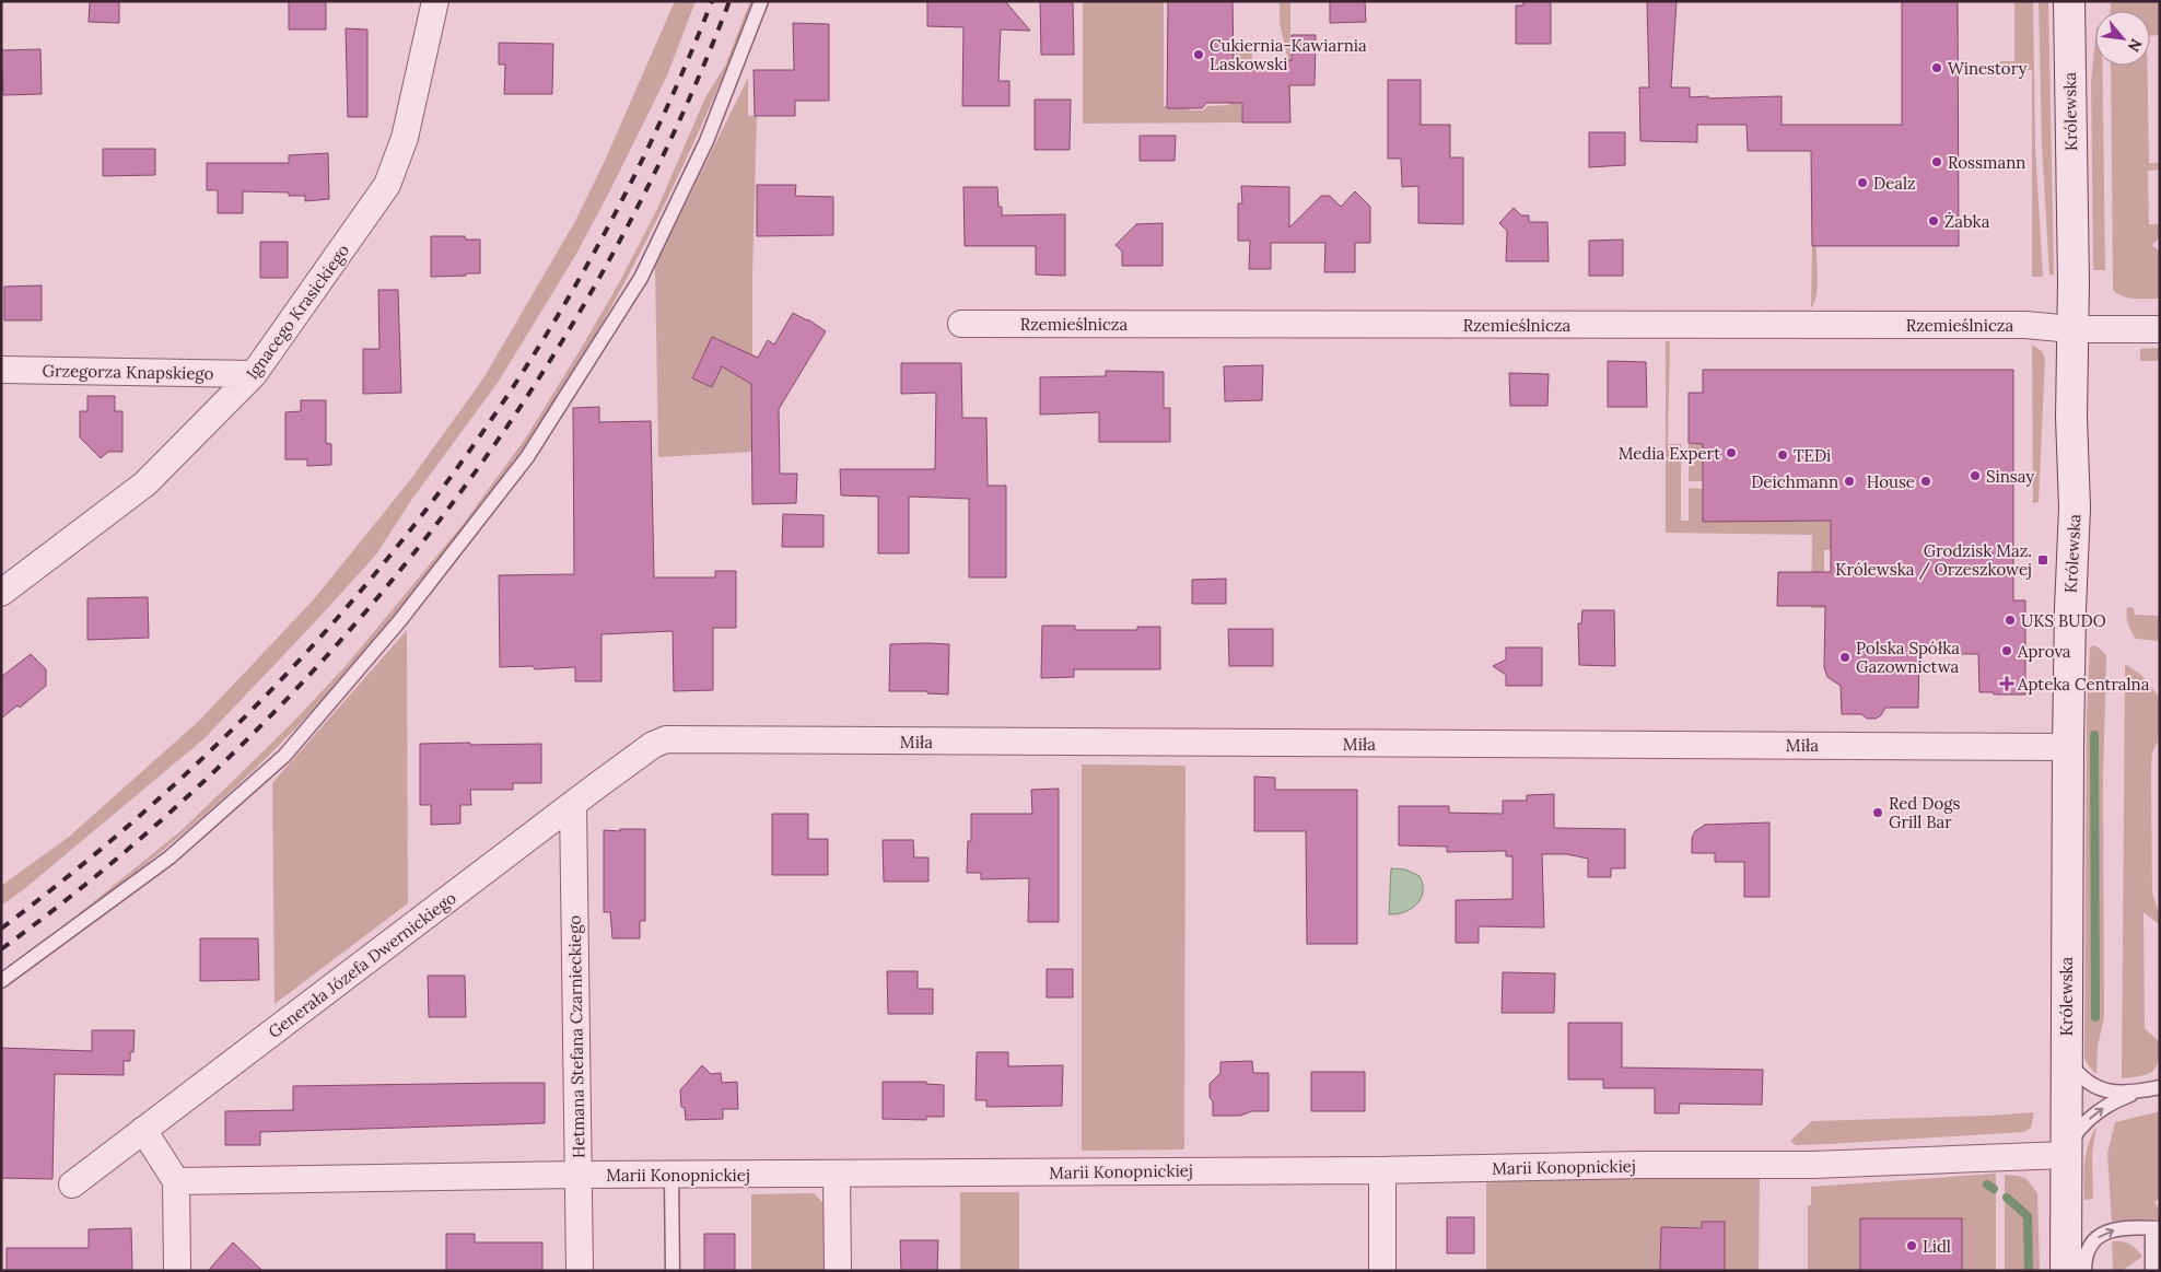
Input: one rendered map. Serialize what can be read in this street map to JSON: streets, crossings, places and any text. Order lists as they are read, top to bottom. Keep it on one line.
{"streets":{"main road":["Królewska"],"street":["Ignacego Krasickiego","Rzemieślnicza","Grzegorza Knapskiego","Miła","Generała Józefa Dwernickiego","Hetmana Stefana Czarnieckiego","Marii Konopnickiej"]},"crossings":[["Królewska","Rzemieślnicza"],["Królewska","Miła"],["Królewska","Marii Konopnickiej"],["Ignacego Krasickiego","Grzegorza Knapskiego"],["Miła","Generała Józefa Dwernickiego"],["Generała Józefa Dwernickiego","Hetmana Stefana Czarnieckiego"],["Hetmana Stefana Czarnieckiego","Marii Konopnickiej"]],"places":{"other":["Cukiernia-Kawiarnia Laskowski","Winestory","Rossmann","Dealz","Żabka","Media Expert","TEDi","Sinsay","Deichmann","House","UKS BUDO","Aprova","Polska Spółka Gazownictwa","Red Dogs Grill Bar","Lidl"],"transit":["Grodzisk Maz. Królewska / Orzeszkowej"],"health":["Apteka Centralna"]},"north":"bottom right"}
